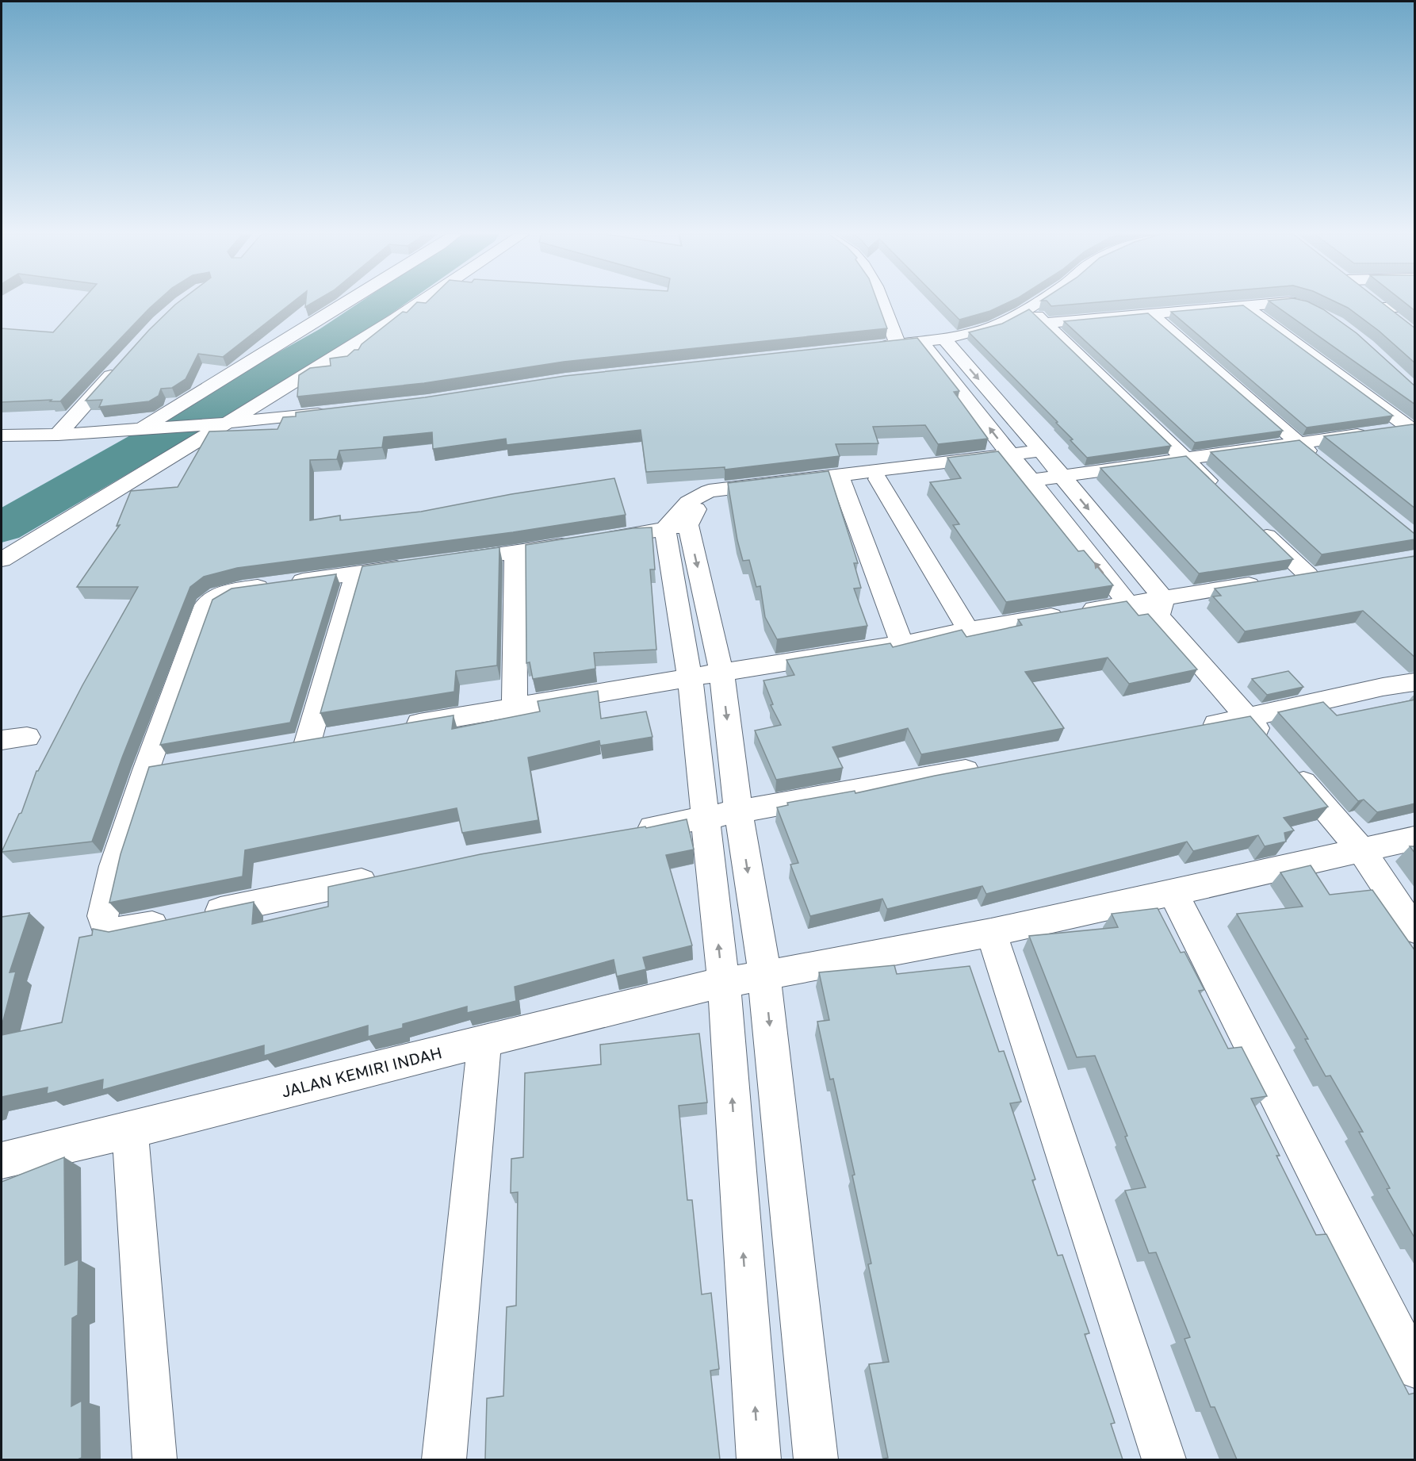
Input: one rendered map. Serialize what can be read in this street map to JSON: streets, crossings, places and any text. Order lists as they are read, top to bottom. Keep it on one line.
{"streets":{"street":["JALAN KEMIRI INDAH"]}}
